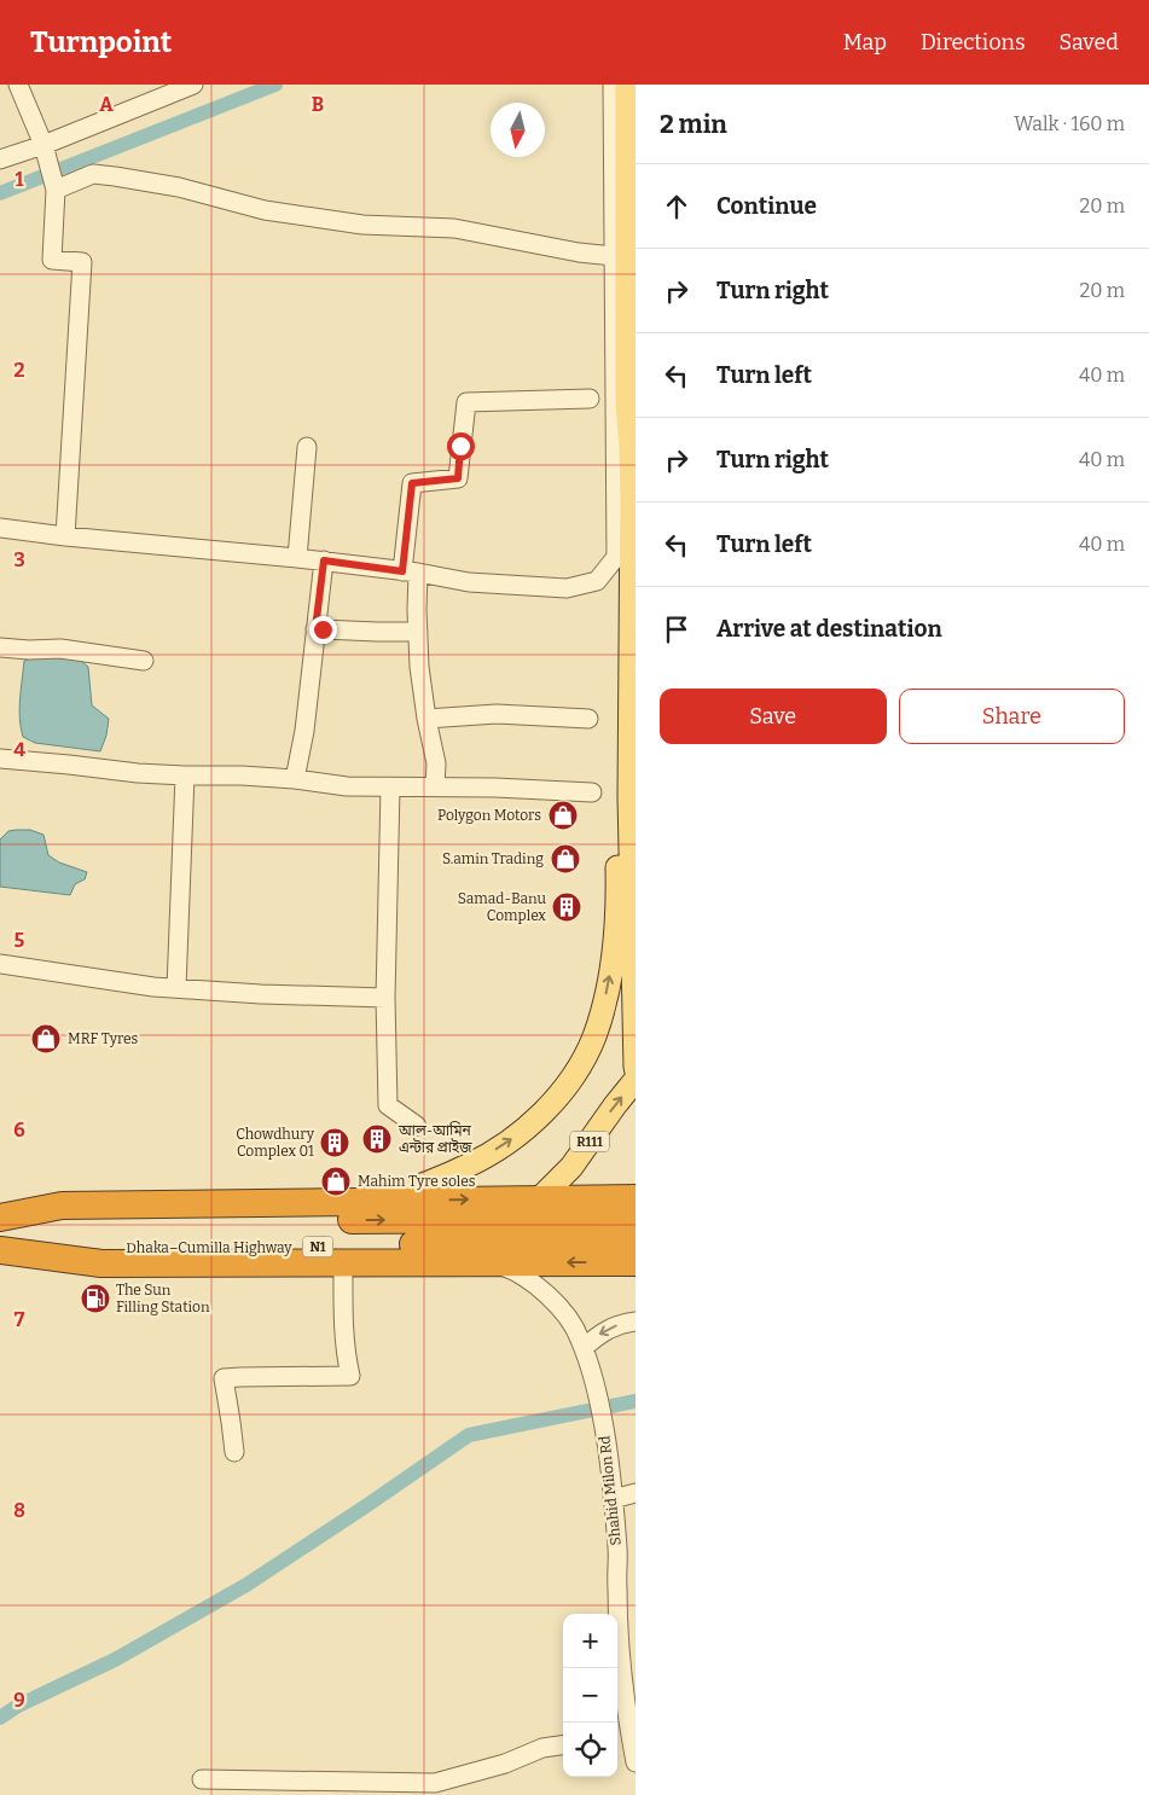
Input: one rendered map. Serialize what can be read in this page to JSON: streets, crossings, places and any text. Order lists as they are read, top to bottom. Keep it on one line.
{"streets":{"highway":["N1","Dhaka–Cumilla Highway"],"main road":["R111"],"street":["Shahid Milon Rd"]},"places":{"shop":["Polygon Motors","S.amin Trading","MRF Tyres","Mahim Tyre soles"],"building":["Samad-Banu Complex","আল-আমিন এন্টার প্রাইজ","Chowdhury Complex 01"],"fuel station":["The Sun Filling Station"]},"north":"bottom","page":{"header":"Turnpoint","nav":["Map","Directions","Saved"],"heading":["2 min","Walk · 160 m"],"list":[["Continue","20 m"],["Turn right","20 m"],["Turn left","40 m"],["Turn right","40 m"],["Turn left","40 m"],"Arrive at destination"],"buttons":["Save","Share"],"map_buttons":["+","−"]},"grid":{"columns":["A","B"],"rows":["1","2","3","4","5","6","7","8","9"]}}
